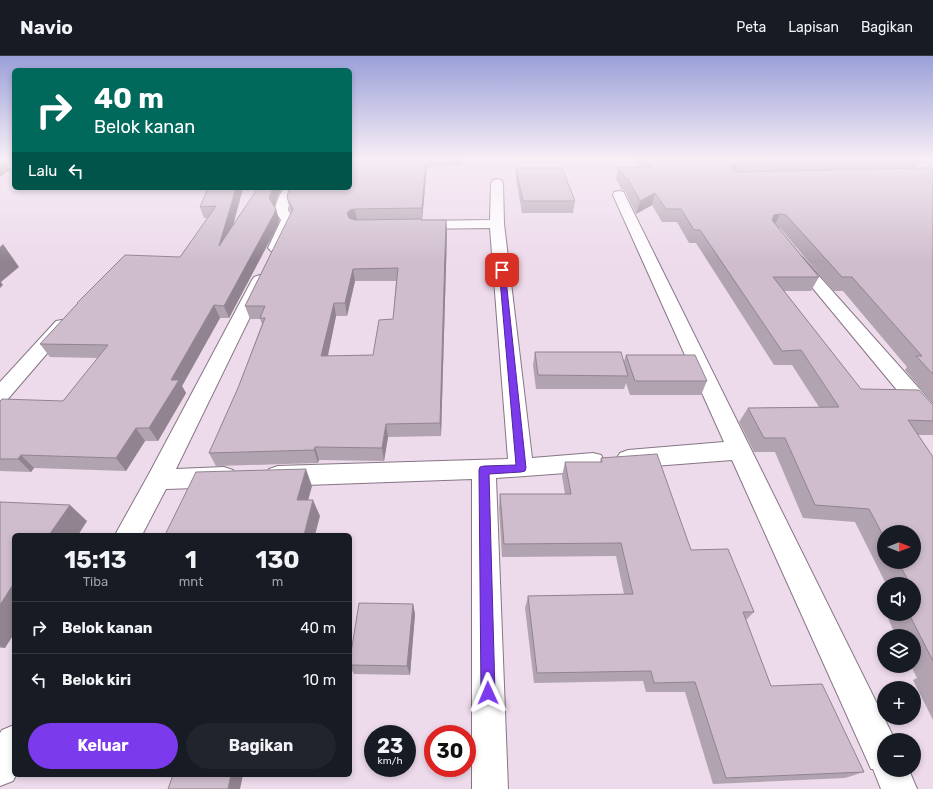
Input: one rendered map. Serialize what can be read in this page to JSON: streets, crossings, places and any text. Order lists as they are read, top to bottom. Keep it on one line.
{"north":"right","page":{"header":"Navio","nav":["Peta","Lapisan","Bagikan"],"turn":["40 m","Belok kanan"],"then":"Lalu","map_buttons":["+","−"],"eta":["15:13","Tiba","1","mnt","130","m"],"list":[{"name":"Belok kanan","value":"40 m"},{"name":"Belok kiri","value":"10 m"}],"buttons":["Keluar","Bagikan"],"speed":"23 km/h","limit":"30"}}
